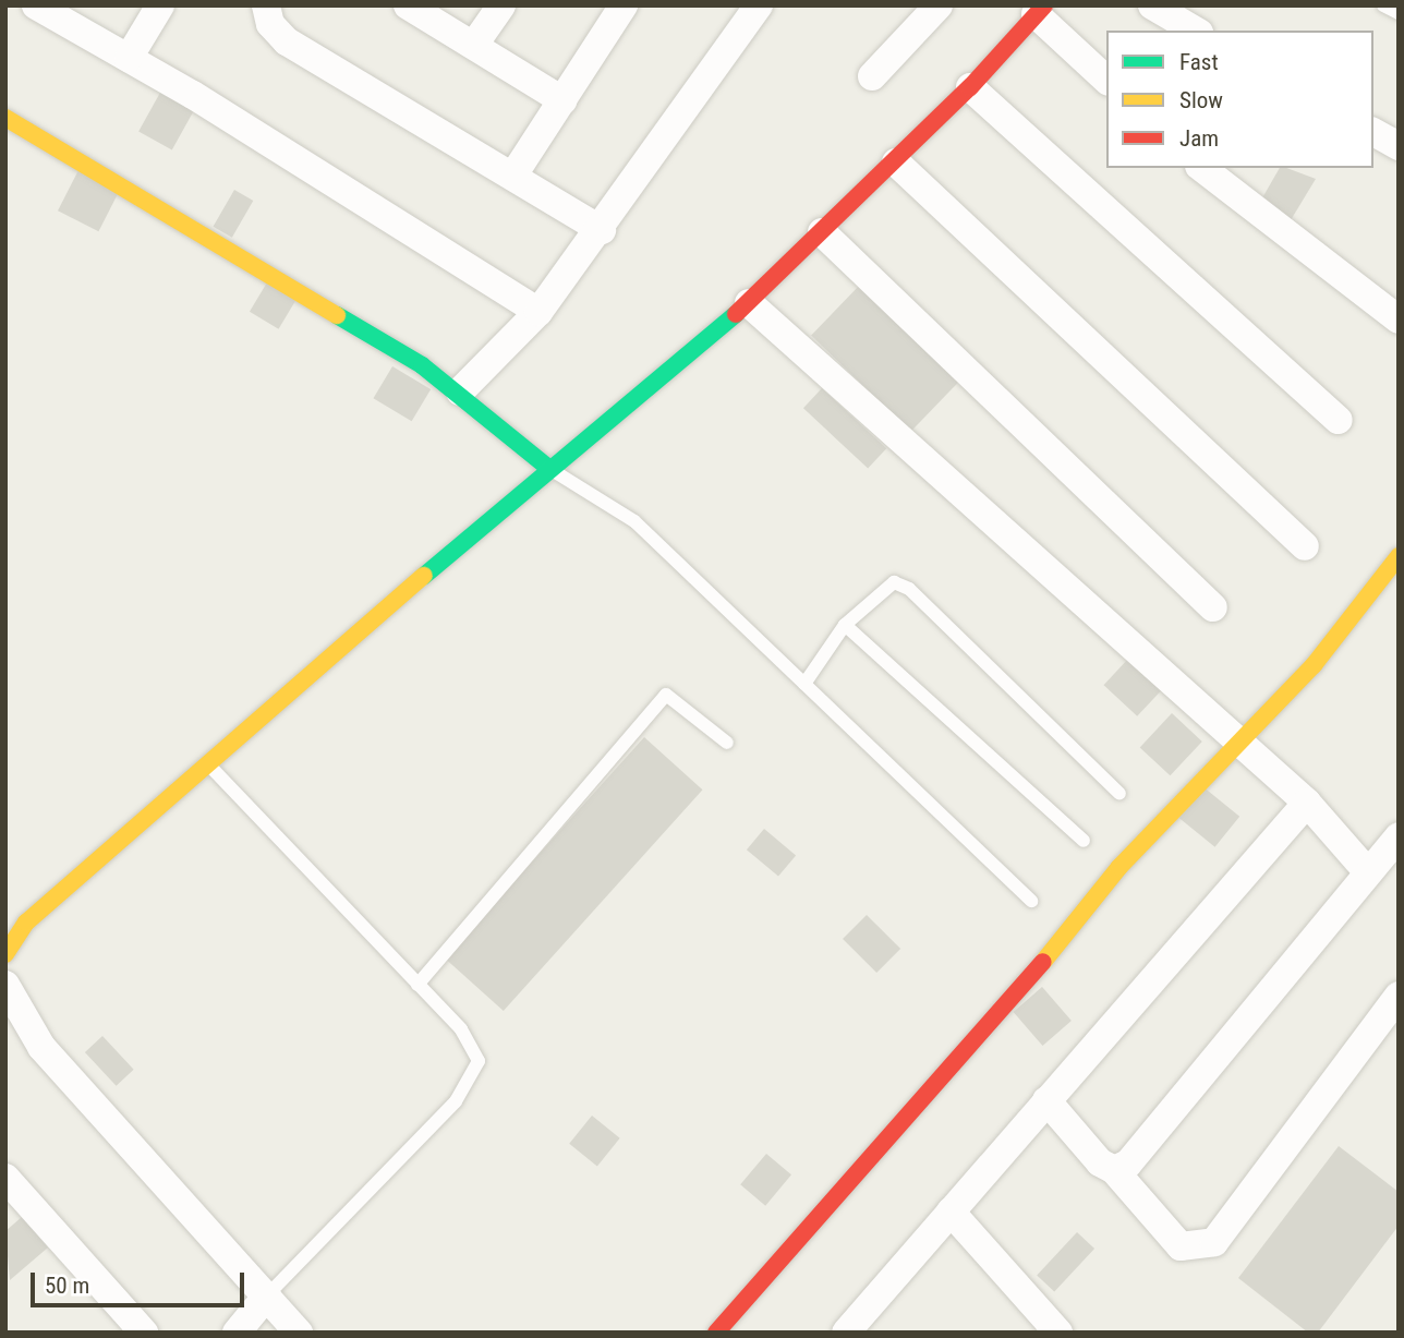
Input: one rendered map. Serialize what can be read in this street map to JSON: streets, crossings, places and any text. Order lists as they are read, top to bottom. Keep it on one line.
{"legend":["Fast","Slow","Jam"],"scale_bar":"50 m"}
